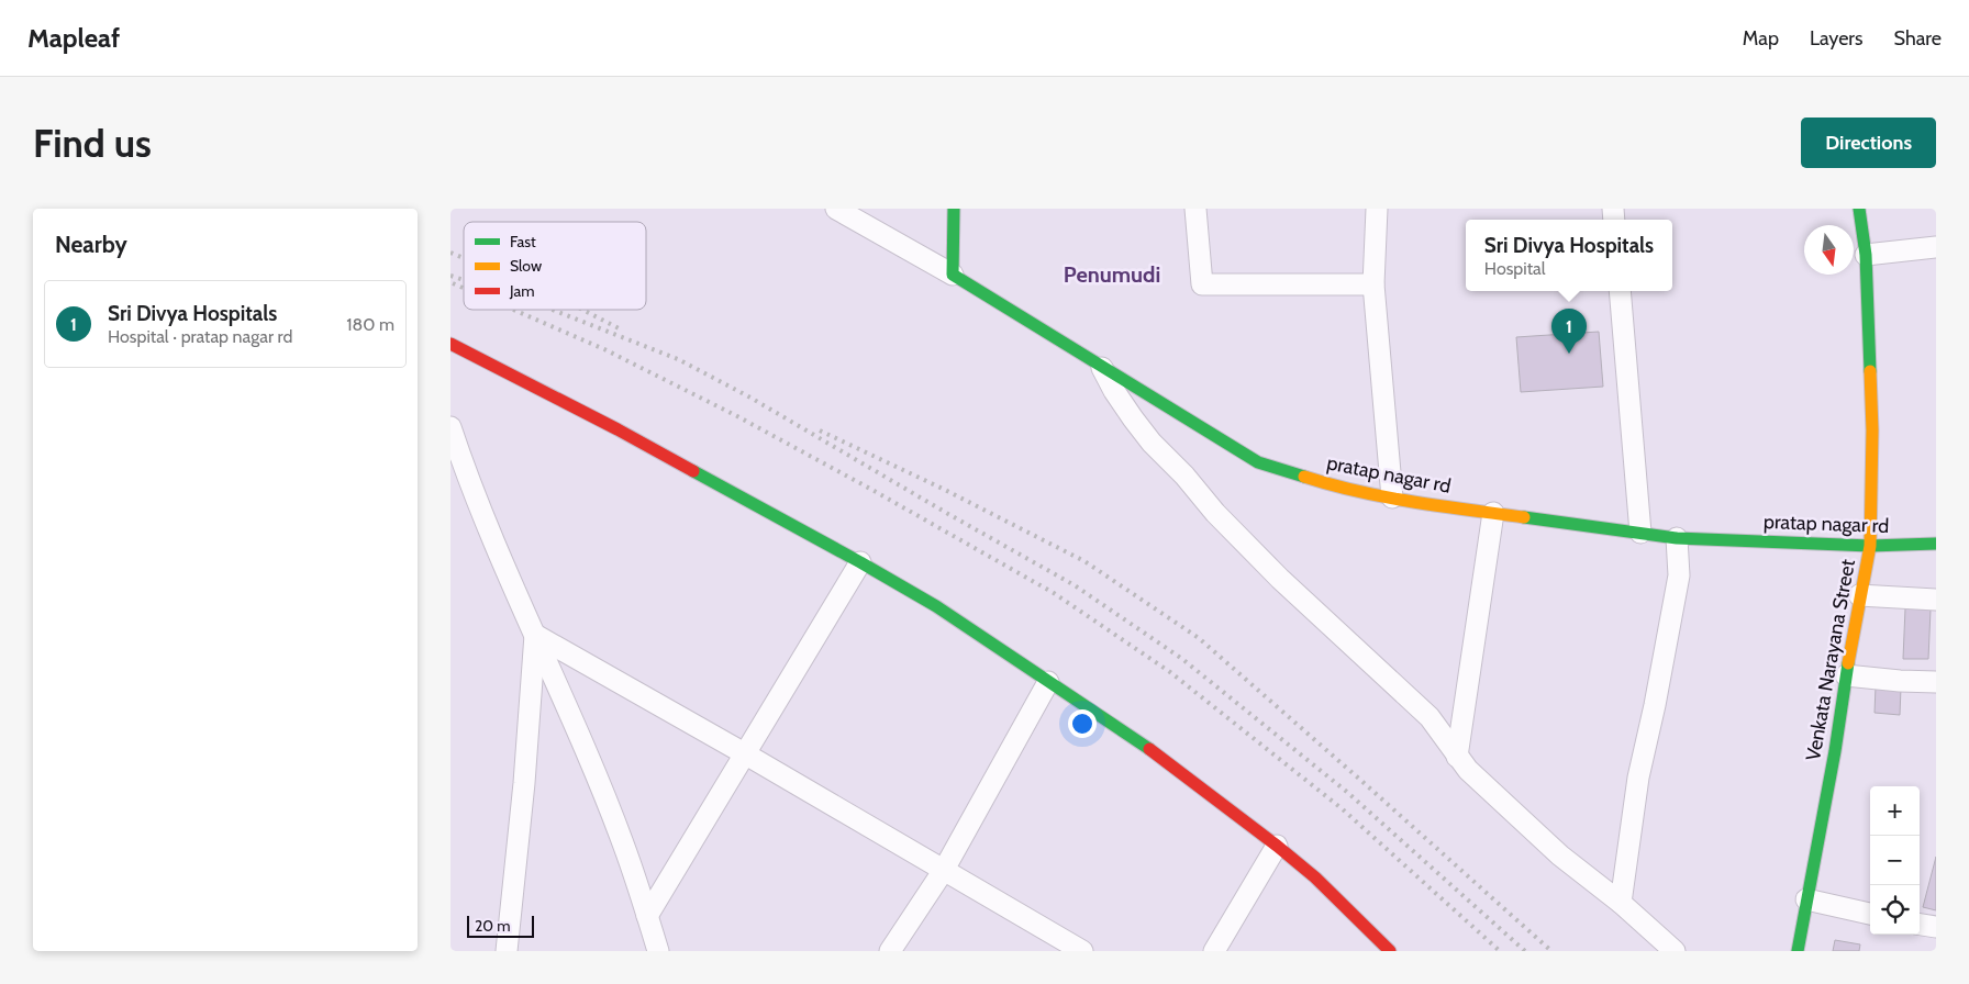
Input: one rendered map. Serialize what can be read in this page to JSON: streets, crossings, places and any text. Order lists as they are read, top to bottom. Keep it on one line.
{"streets":{"street":["pratap nagar rd","Venkata Narayana Street"]},"crossings":[["pratap nagar rd","Venkata Narayana Street"]],"districts":["Penumudi"],"legend":["Fast","Slow","Jam"],"scale_bar":"20 m","north":"bottom","page":{"header":"Mapleaf","nav":["Map","Layers","Share"],"buttons":"Directions","title":"Find us","heading":"Nearby","popup":["Sri Divya Hospitals","Hospital"],"list":[{"mark":"1","name":"Sri Divya Hospitals","note":"Hospital · pratap nagar rd","value":"180 m"}],"pins":"1","map_buttons":["+","−"],"scale":"20 m"}}
